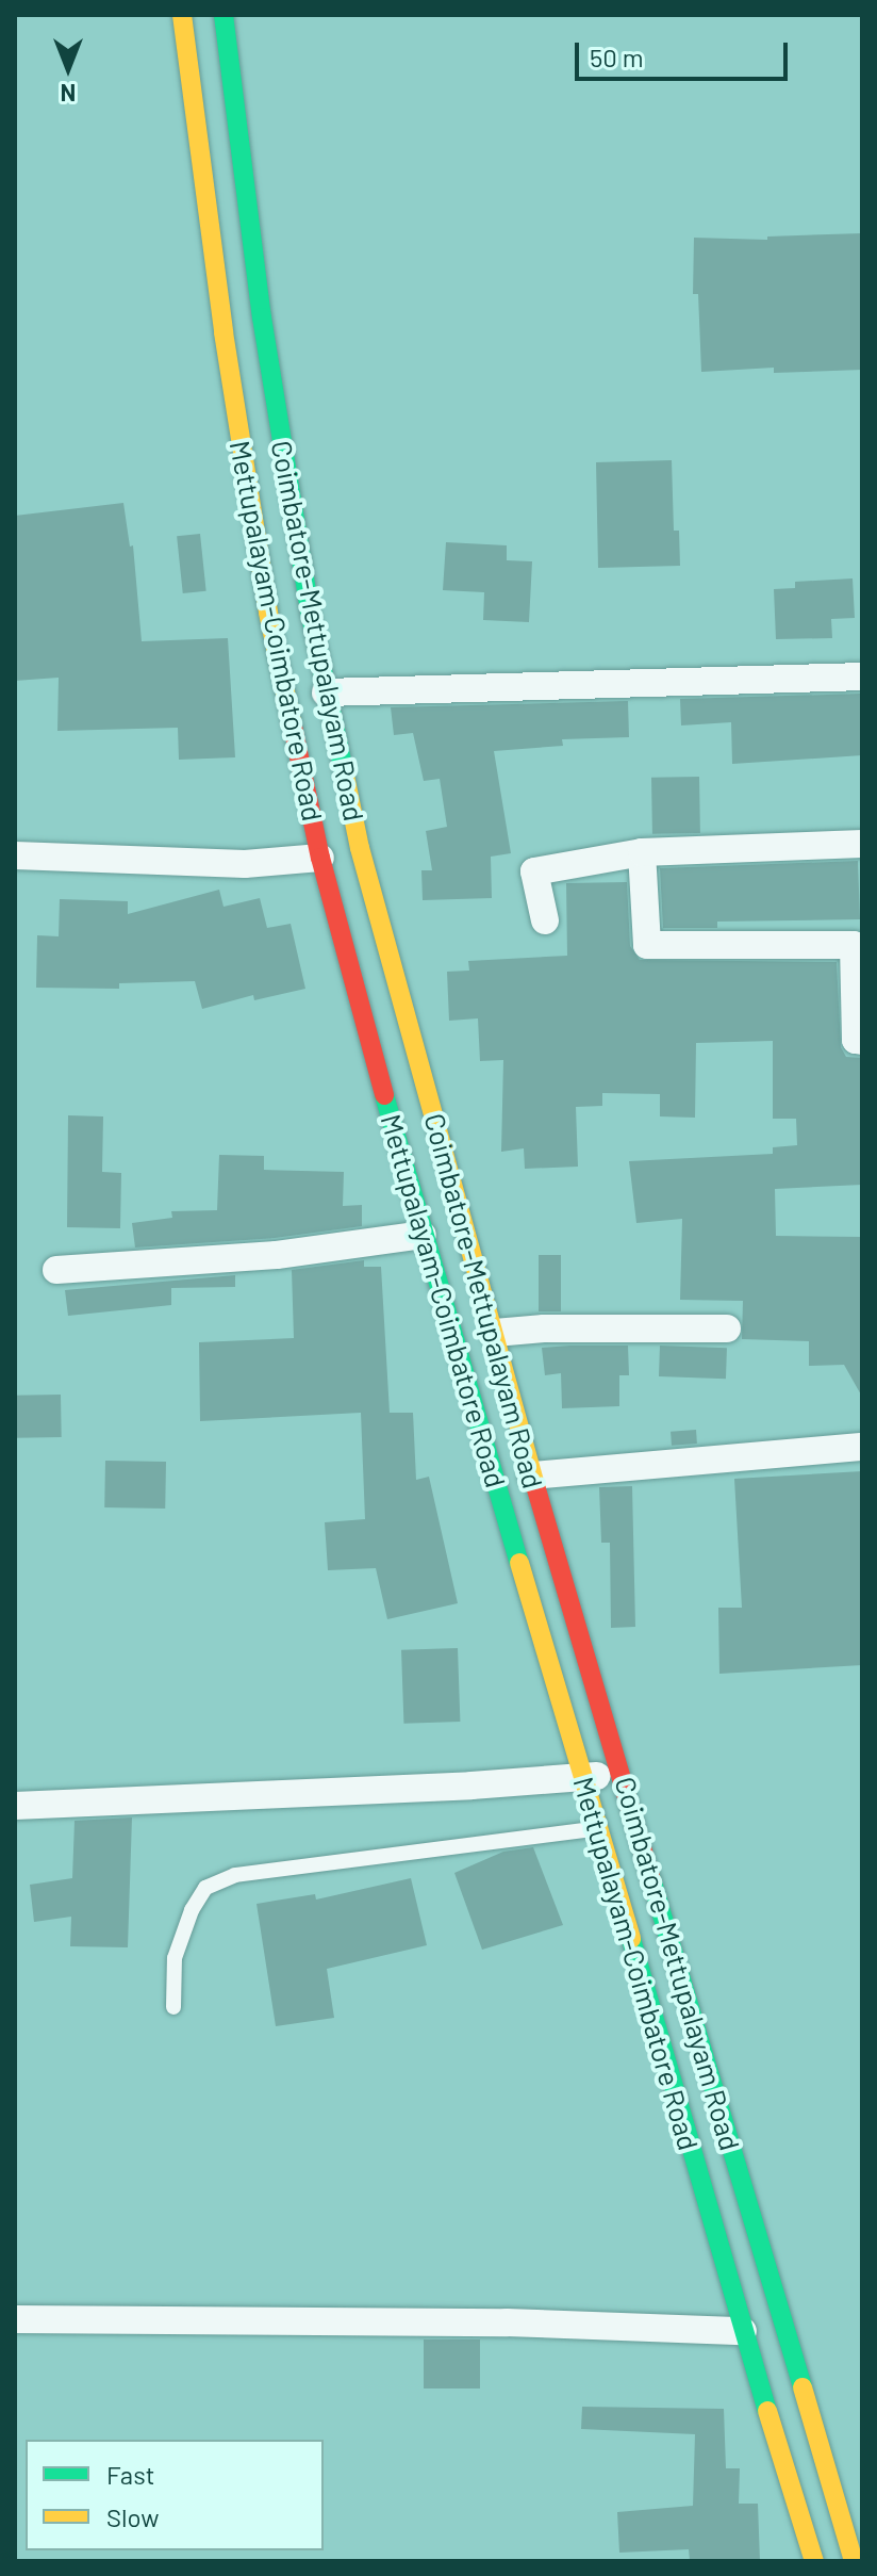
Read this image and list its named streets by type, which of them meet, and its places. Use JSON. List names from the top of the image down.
{
  "streets": {
    "highway": ["Mettupalayam-Coimbatore Road", "Coimbatore-Mettupalayam Road"]
  },
  "legend": ["Fast", "Slow"],
  "scale_bar": "50 m",
  "north": "bottom"
}
